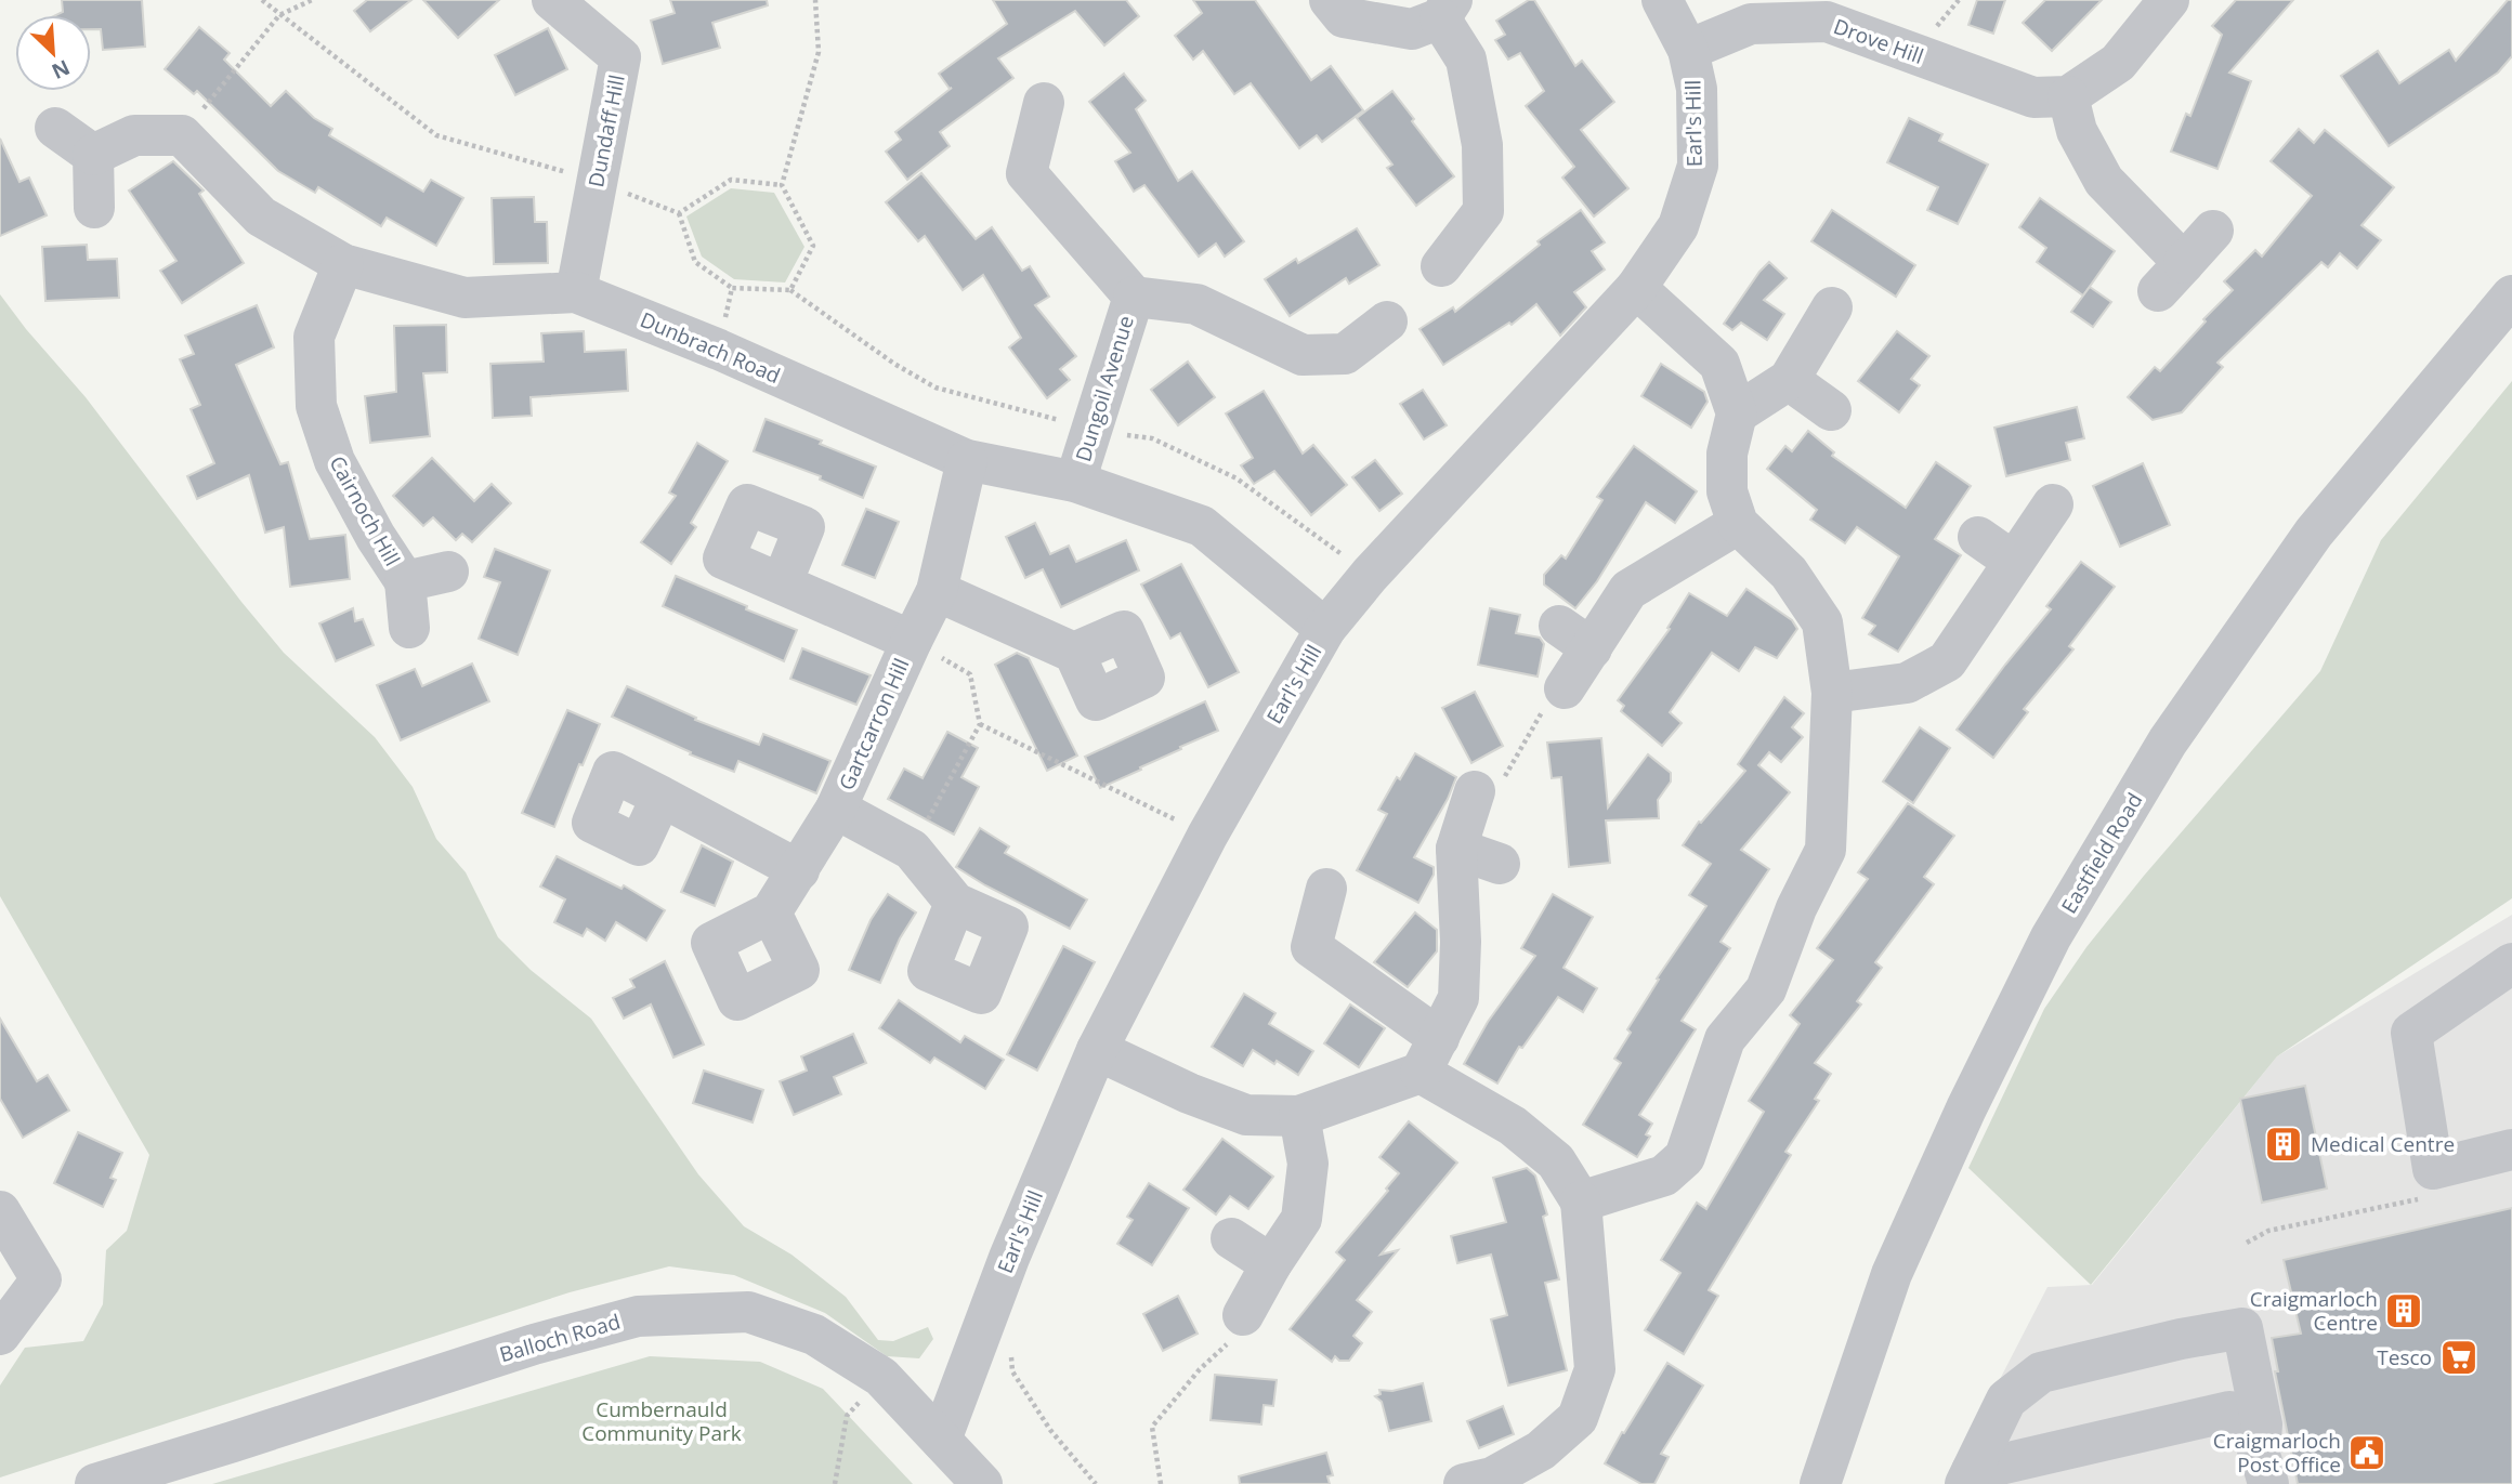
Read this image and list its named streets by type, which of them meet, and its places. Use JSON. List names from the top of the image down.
{
  "streets": {
    "street": [
      "Drove Hill",
      "Earl's Hill",
      "Dundaff Hill",
      "Dunbrach Road",
      "Dungoil Avenue",
      "Cairnoch Hill",
      "Gartcarron Hill",
      "Eastfield Road",
      "Balloch Road"
    ]
  },
  "crossings": [
    ["Drove Hill", "Earl's Hill"],
    ["Earl's Hill", "Dunbrach Road"],
    ["Earl's Hill", "Balloch Road"],
    ["Dundaff Hill", "Dunbrach Road"],
    ["Dunbrach Road", "Dungoil Avenue"],
    ["Dunbrach Road", "Cairnoch Hill"],
    ["Dunbrach Road", "Gartcarron Hill"]
  ],
  "parks": ["Cumbernauld Community Park"],
  "places": {
    "building": ["Medical Centre", "Craigmarloch Centre"],
    "supermarket": ["Tesco"],
    "public building": ["Craigmarloch Post Office"]
  },
  "north": "bottom right"
}
